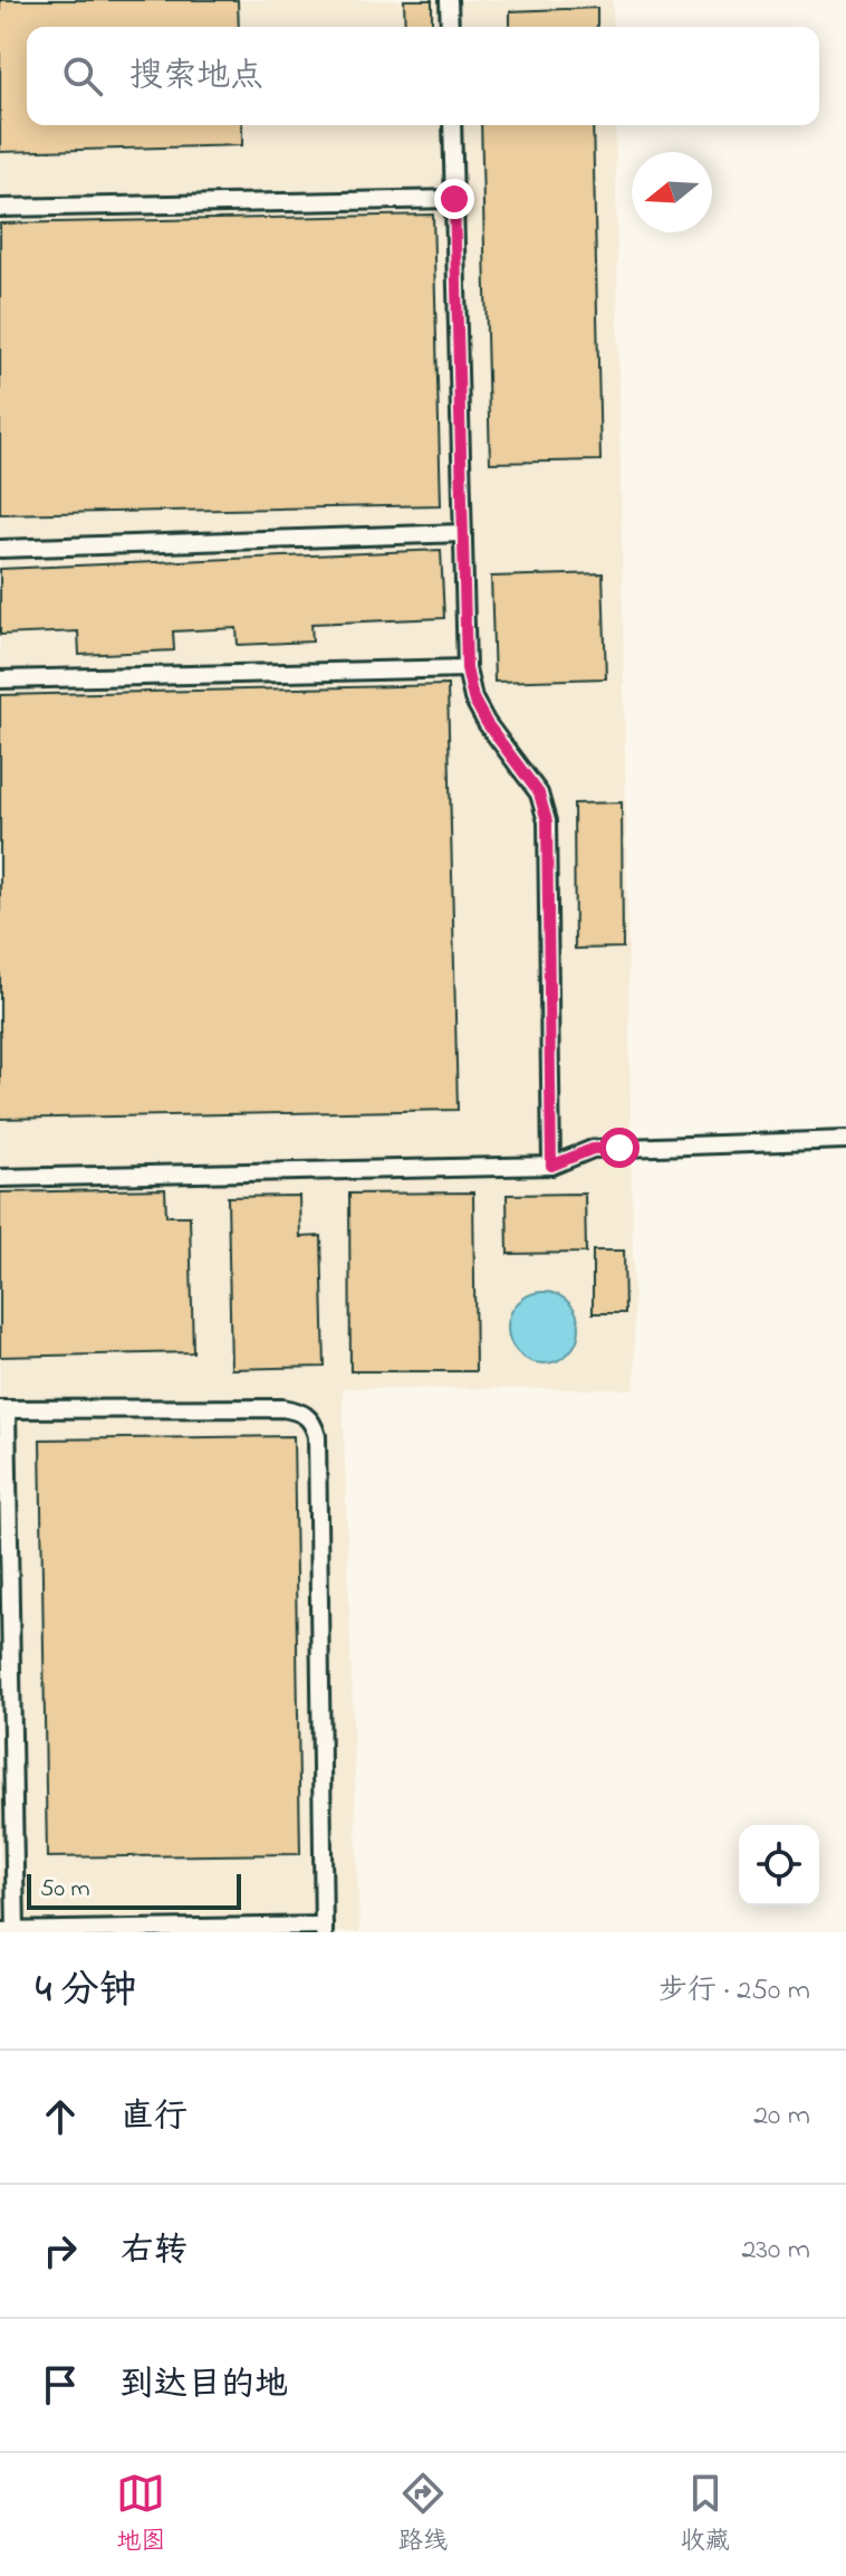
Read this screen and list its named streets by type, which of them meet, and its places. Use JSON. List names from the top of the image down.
{
  "scale_bar": "50 m",
  "north": "left",
  "page": {
    "search": "搜索地点",
    "scale": "50 m",
    "heading": ["4 分钟", "步行 · 250 m"],
    "list": [
      ["直行", "20 m"],
      ["右转", "230 m"],
      "到达目的地"
    ],
    "nav": ["地图", "路线", "收藏"]
  }
}
